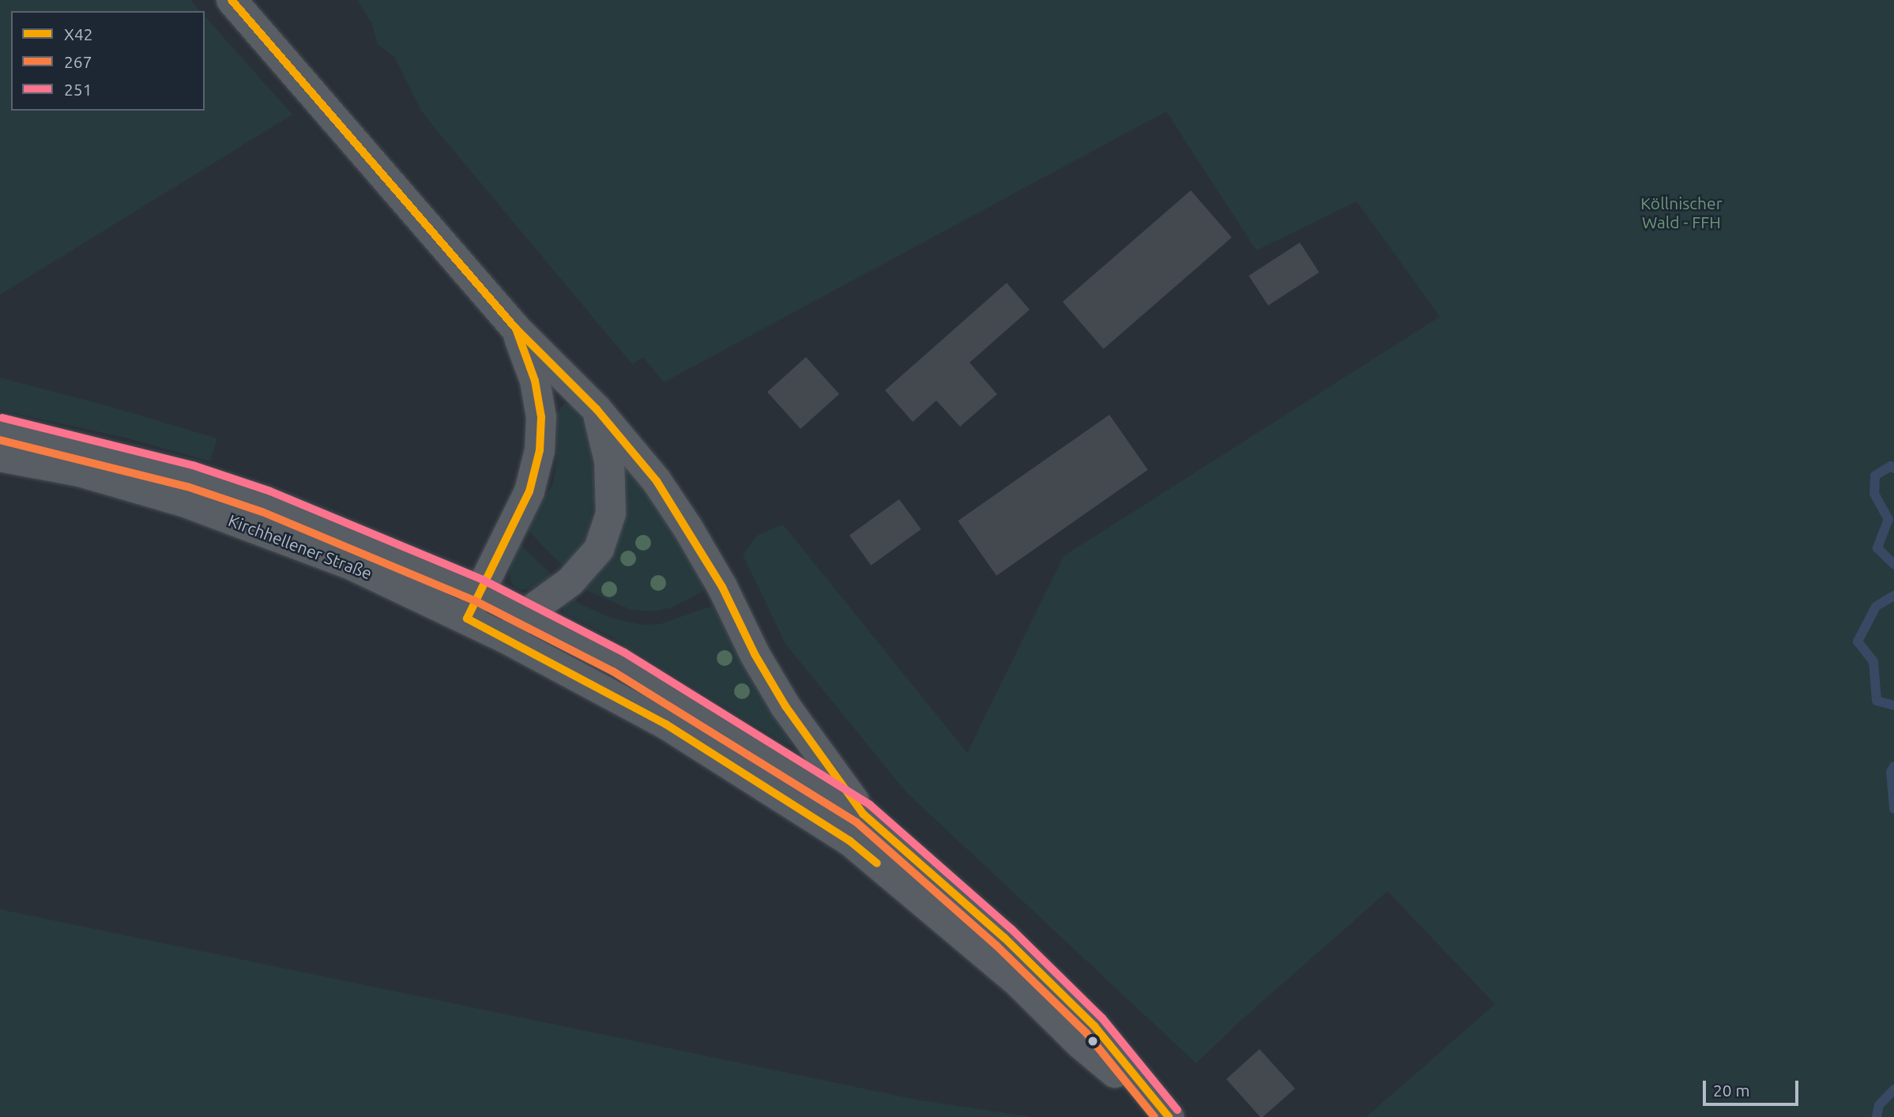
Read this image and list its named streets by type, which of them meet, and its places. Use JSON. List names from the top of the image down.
{
  "streets": {
    "main road": ["Kirchhellener Straße"]
  },
  "parks": ["Köllnischer Wald - FFH"],
  "lines": ["transit line X42", "transit line 251", "transit line 267"],
  "legend": ["X42", "267", "251"],
  "scale_bar": "20 m"
}
